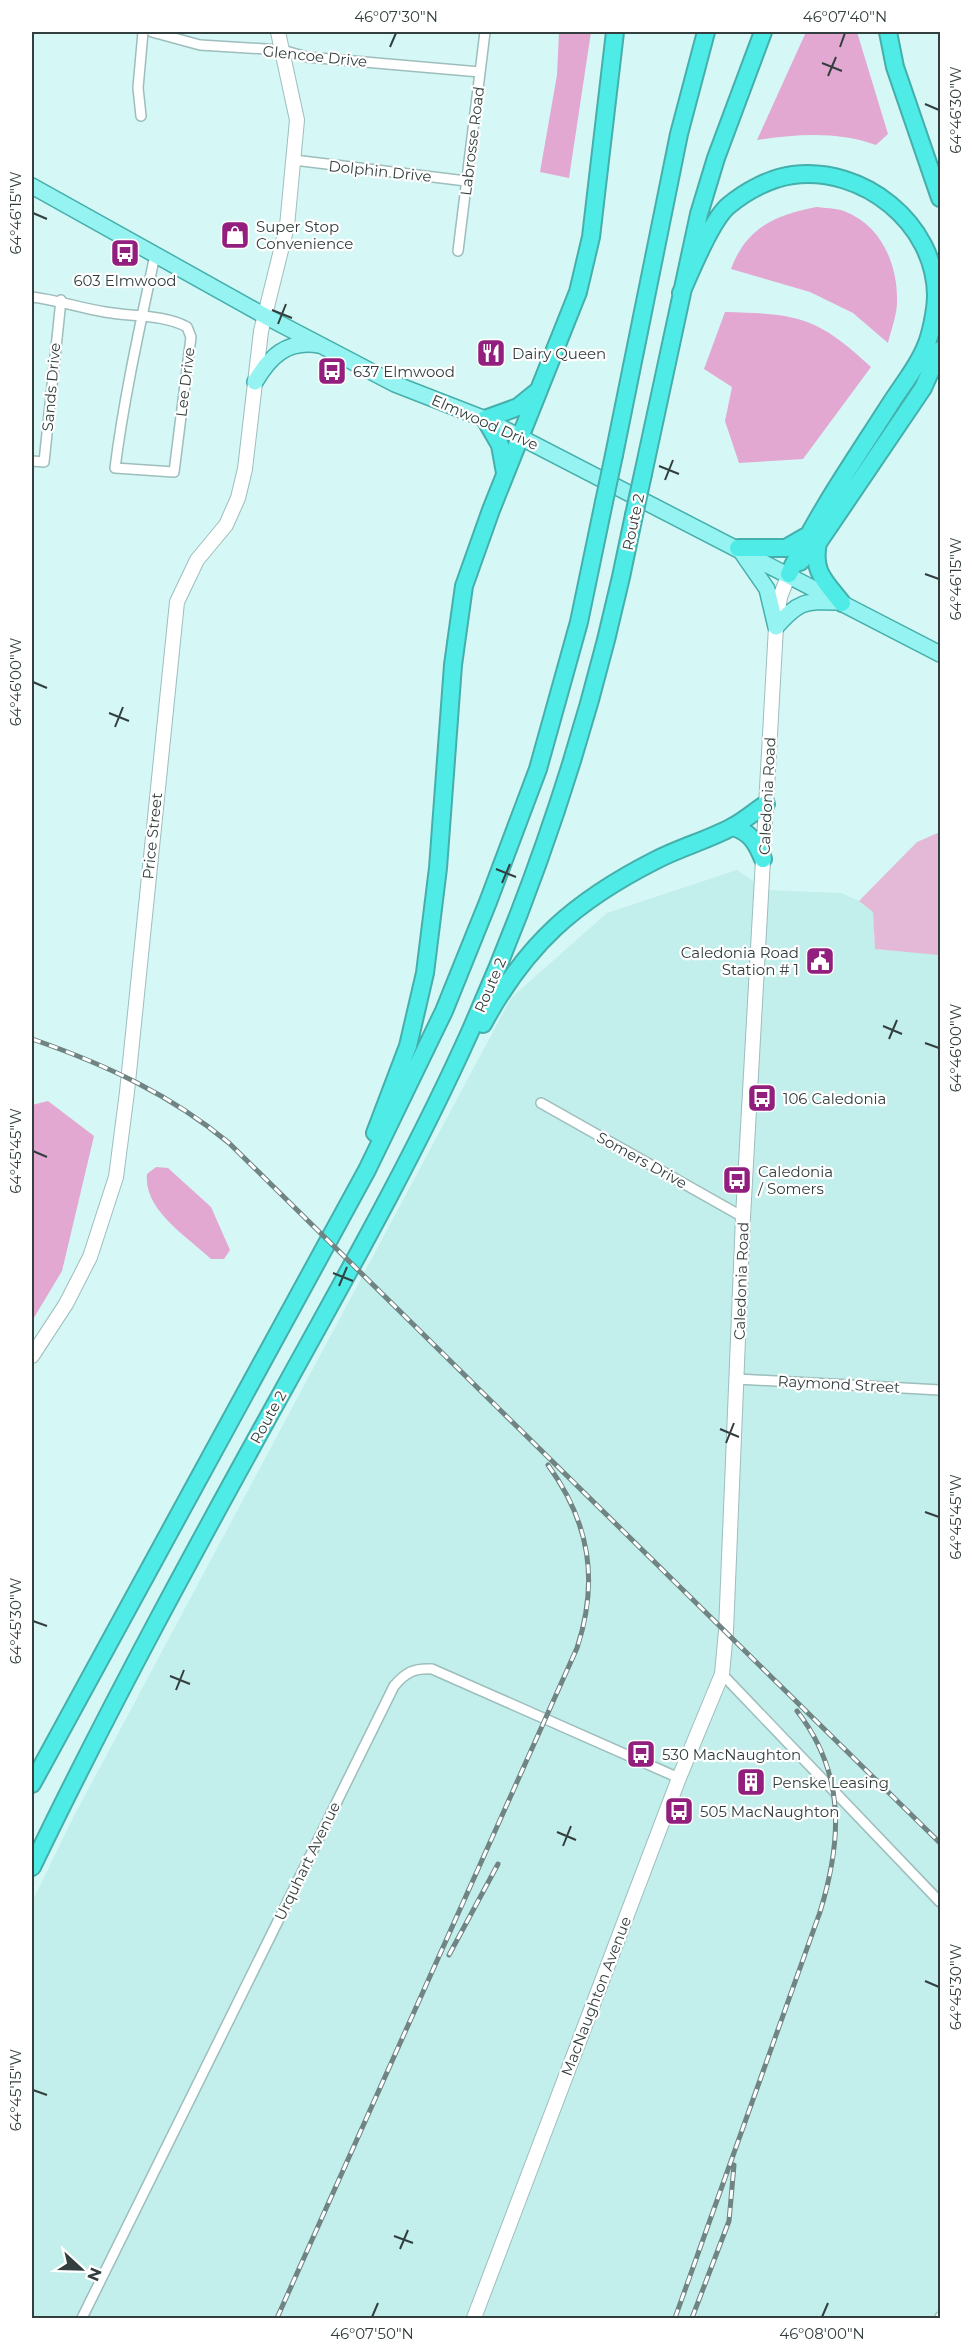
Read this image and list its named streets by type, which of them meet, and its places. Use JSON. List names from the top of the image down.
{
  "streets": {
    "highway": ["Route 2"],
    "main road": ["Elmwood Drive"],
    "street": [
      "Glencoe Drive",
      "Labrosse Road",
      "Dolphin Drive",
      "Lee Drive",
      "Sands Drive",
      "Caledonia Road",
      "Price Street",
      "Somers Drive",
      "Raymond Street",
      "Urquhart Avenue",
      "MacNaughton Avenue"
    ]
  },
  "crossings": [
    ["Glencoe Drive", "Labrosse Road"],
    ["Glencoe Drive", "Price Street"],
    ["Labrosse Road", "Dolphin Drive"],
    ["Dolphin Drive", "Price Street"],
    ["Elmwood Drive", "Caledonia Road"],
    ["Elmwood Drive", "Price Street"],
    ["Caledonia Road", "Somers Drive"],
    ["Caledonia Road", "Raymond Street"],
    ["Caledonia Road", "MacNaughton Avenue"],
    ["Urquhart Avenue", "MacNaughton Avenue"]
  ],
  "places": {
    "shop": ["Super Stop Convenience"],
    "bus stop": [
      "603 Elmwood",
      "637 Elmwood",
      "106 Caledonia",
      "Caledonia / Somers",
      "530 MacNaughton",
      "505 MacNaughton"
    ],
    "restaurant": ["Dairy Queen"],
    "public building": ["Caledonia Road Station # 1"],
    "building": ["Penske Leasing"]
  },
  "north": "right",
  "coordinates": [
    "46°07'30\"N",
    "46°07'40\"N",
    "64°46'30\"W",
    "64°46'15\"W",
    "64°46'00\"W",
    "64°45'45\"W",
    "64°45'30\"W",
    "64°45'15\"W",
    "46°07'50\"N",
    "46°08'00\"N"
  ]
}
